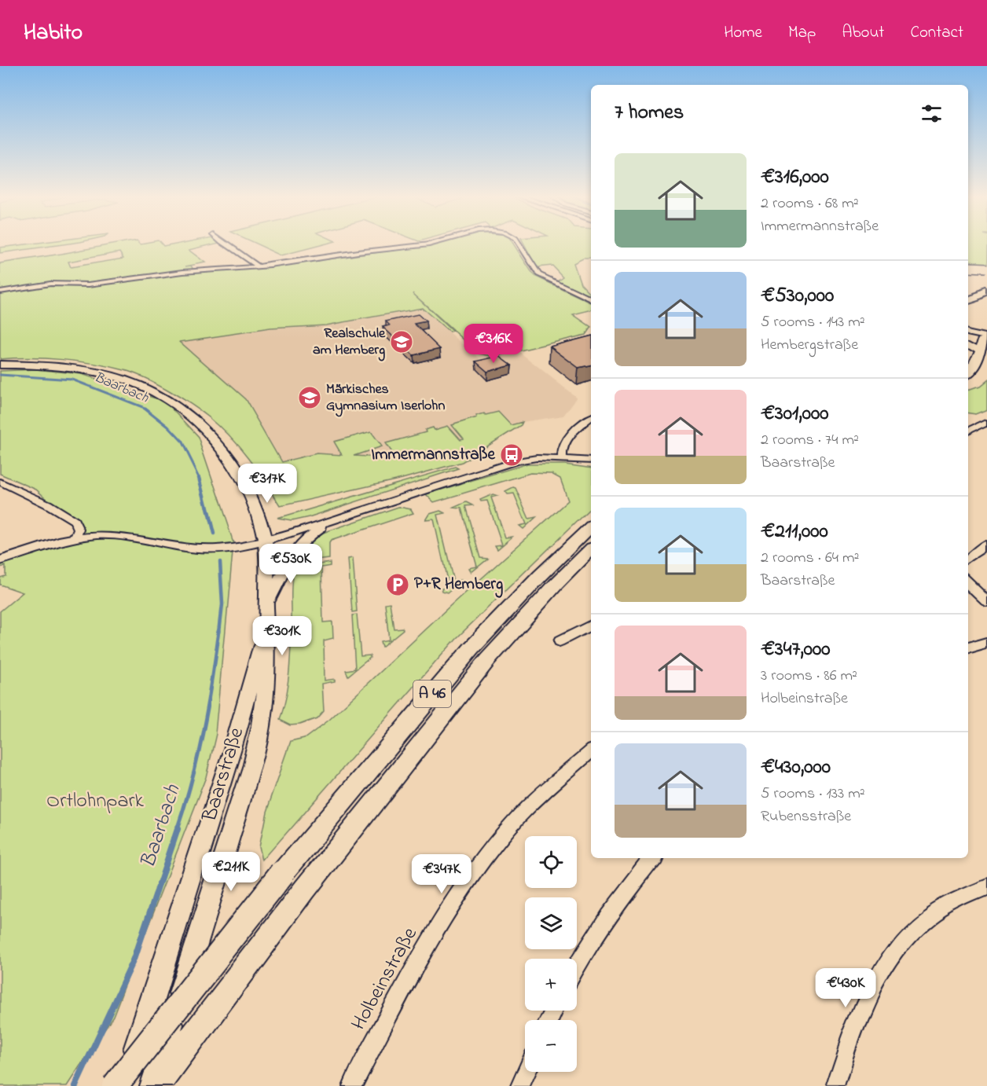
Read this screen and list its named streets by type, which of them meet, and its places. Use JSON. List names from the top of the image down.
{
  "streets": {
    "highway": ["A 46"],
    "main road": ["Baarstraße"],
    "street": ["Holbeinstraße"]
  },
  "water": ["Baarbach"],
  "parks": ["Ortlohnpark"],
  "places": {
    "school or university": ["Realschule am Hemberg", "Märkisches Gymnasium Iserlohn"],
    "bus stop": ["Immermannstraße"],
    "parking": ["P+R Hemberg"]
  },
  "page": {
    "header": "Habito",
    "nav": [
      "Home",
      "Map",
      "About",
      "Contact"
    ],
    "heading": "7 homes",
    "list": [
      {
        "name": "€316,000",
        "note": "2 rooms · 68 m² · Immermannstraße"
      },
      {
        "name": "€530,000",
        "note": "5 rooms · 143 m² · Hembergstraße"
      },
      {
        "name": "€301,000",
        "note": "2 rooms · 74 m² · Baarstraße"
      },
      {
        "name": "€211,000",
        "note": "2 rooms · 64 m² · Baarstraße"
      },
      {
        "name": "€347,000",
        "note": "3 rooms · 86 m² · Holbeinstraße"
      },
      {
        "name": "€430,000",
        "note": "5 rooms · 133 m² · Rubensstraße"
      }
    ],
    "price": [
      "€316K",
      "€317K",
      "€530K",
      "€301K",
      "€211K",
      "€347K",
      "€430K"
    ],
    "map_buttons": ["+", "−"]
  }
}
